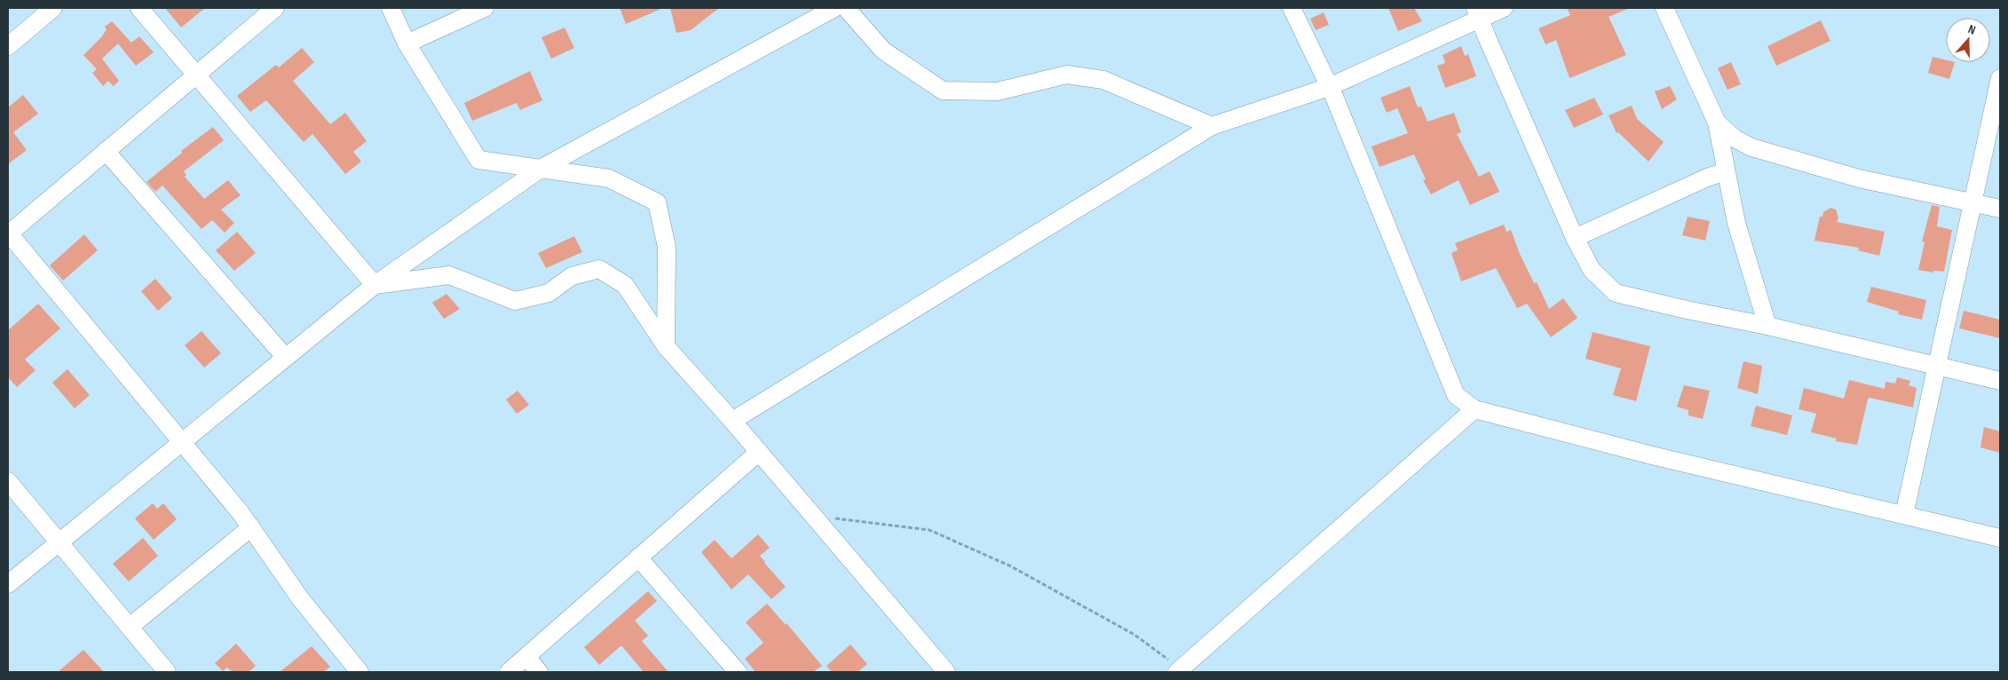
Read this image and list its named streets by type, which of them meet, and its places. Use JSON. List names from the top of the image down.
{
  "north": "top"
}
